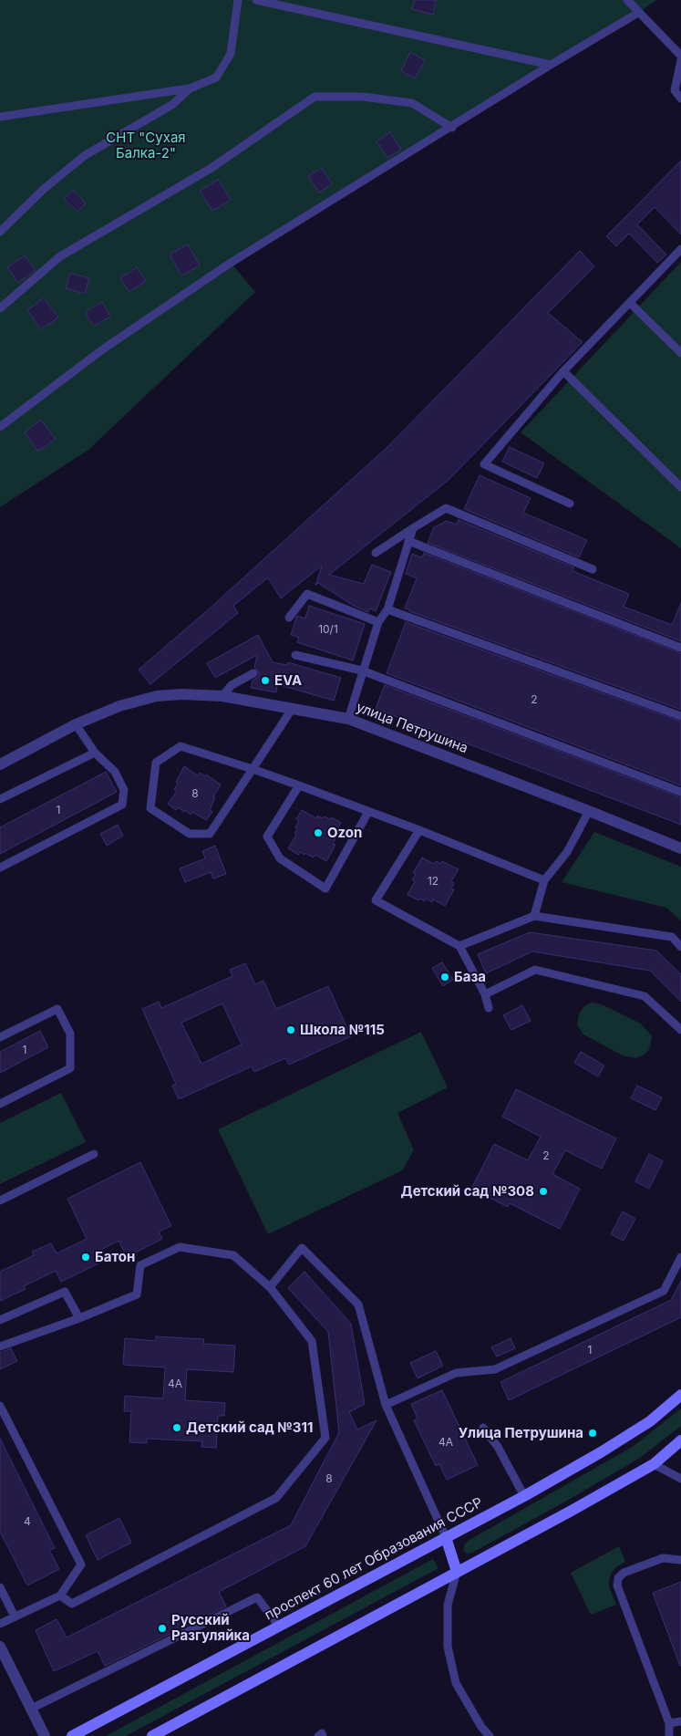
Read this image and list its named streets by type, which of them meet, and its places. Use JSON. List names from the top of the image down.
{
  "streets": {
    "main road": ["проспект 60 лет Образования СССР"],
    "street": ["улица Петрушина"]
  },
  "parks": ["СНТ \"Сухая Балка-2\""],
  "places": [
    "EVA",
    "Ozon",
    "База",
    "Школа №115",
    "Детский сад №308",
    "Батон",
    "Детский сад №311",
    "Улица Петрушина",
    "Русский Разгуляйка"
  ],
  "house_numbers": [
    "10/1",
    "2",
    "8",
    "1",
    "12",
    "1",
    "2",
    "1",
    "4А",
    "4А",
    "8",
    "4"
  ]
}
